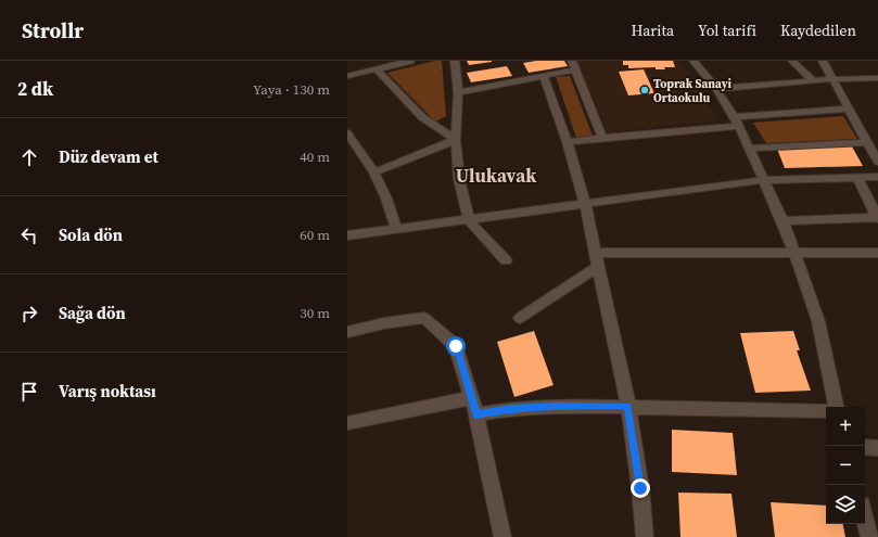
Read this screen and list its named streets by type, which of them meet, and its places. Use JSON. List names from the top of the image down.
{
  "districts": ["Ulukavak"],
  "places": ["Toprak Sanayi Ortaokulu"],
  "page": {
    "header": "Strollr",
    "nav": ["Harita", "Yol tarifi", "Kaydedilen"],
    "heading": ["2 dk", "Yaya · 130 m"],
    "list": [
      ["Düz devam et", "40 m"],
      ["Sola dön", "60 m"],
      ["Sağa dön", "30 m"],
      "Varış noktası"
    ],
    "map_buttons": ["+", "−"]
  }
}
